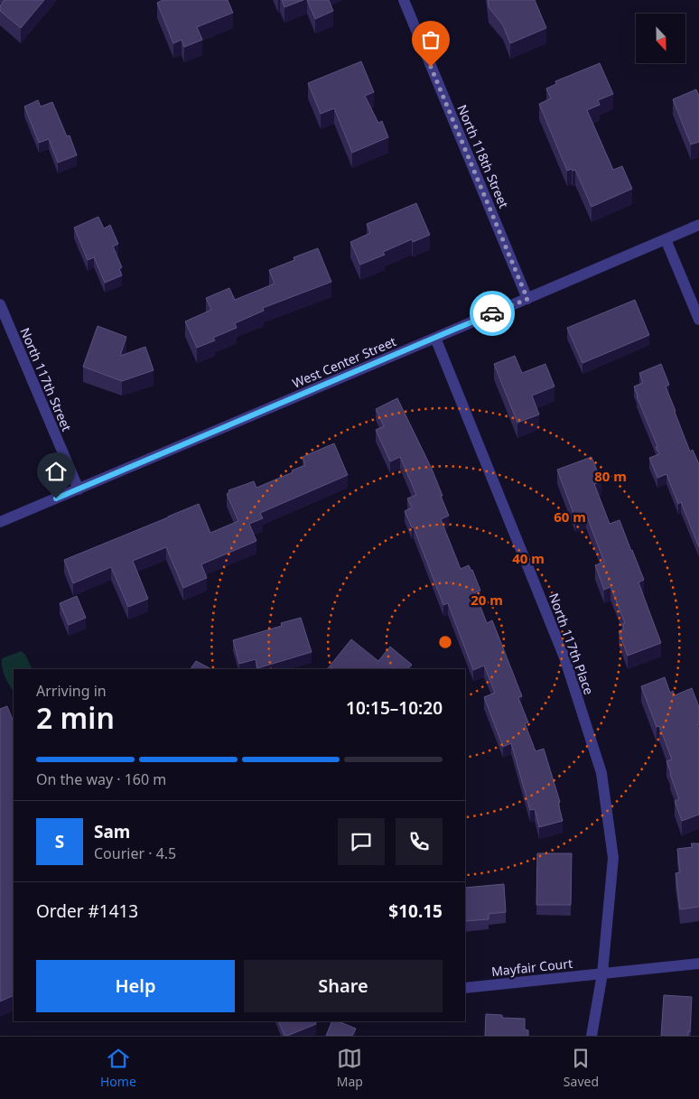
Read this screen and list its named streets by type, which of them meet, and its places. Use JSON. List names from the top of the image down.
{
  "streets": {
    "street": [
      "North 118th Street",
      "West Center Street",
      "North 117th Street",
      "North 117th Place",
      "Mayfair Court"
    ]
  },
  "crossings": [
    ["North 118th Street", "West Center Street"],
    ["West Center Street", "North 117th Street"],
    ["West Center Street", "North 117th Place"],
    ["North 117th Place", "Mayfair Court"]
  ],
  "north": "bottom",
  "page": {
    "heading": ["2 min", "Arriving in", "10:15–10:20"],
    "panel": [
      "Sam",
      "Courier · 4.5",
      "Order #1413",
      "$10.15"
    ],
    "bar": "On the way · 160 m",
    "round": "S",
    "buttons": ["Help", "Share"],
    "tabs": ["Home", "Map", "Saved"]
  },
  "rings": [
    "80 m",
    "60 m",
    "40 m",
    "20 m"
  ]
}
